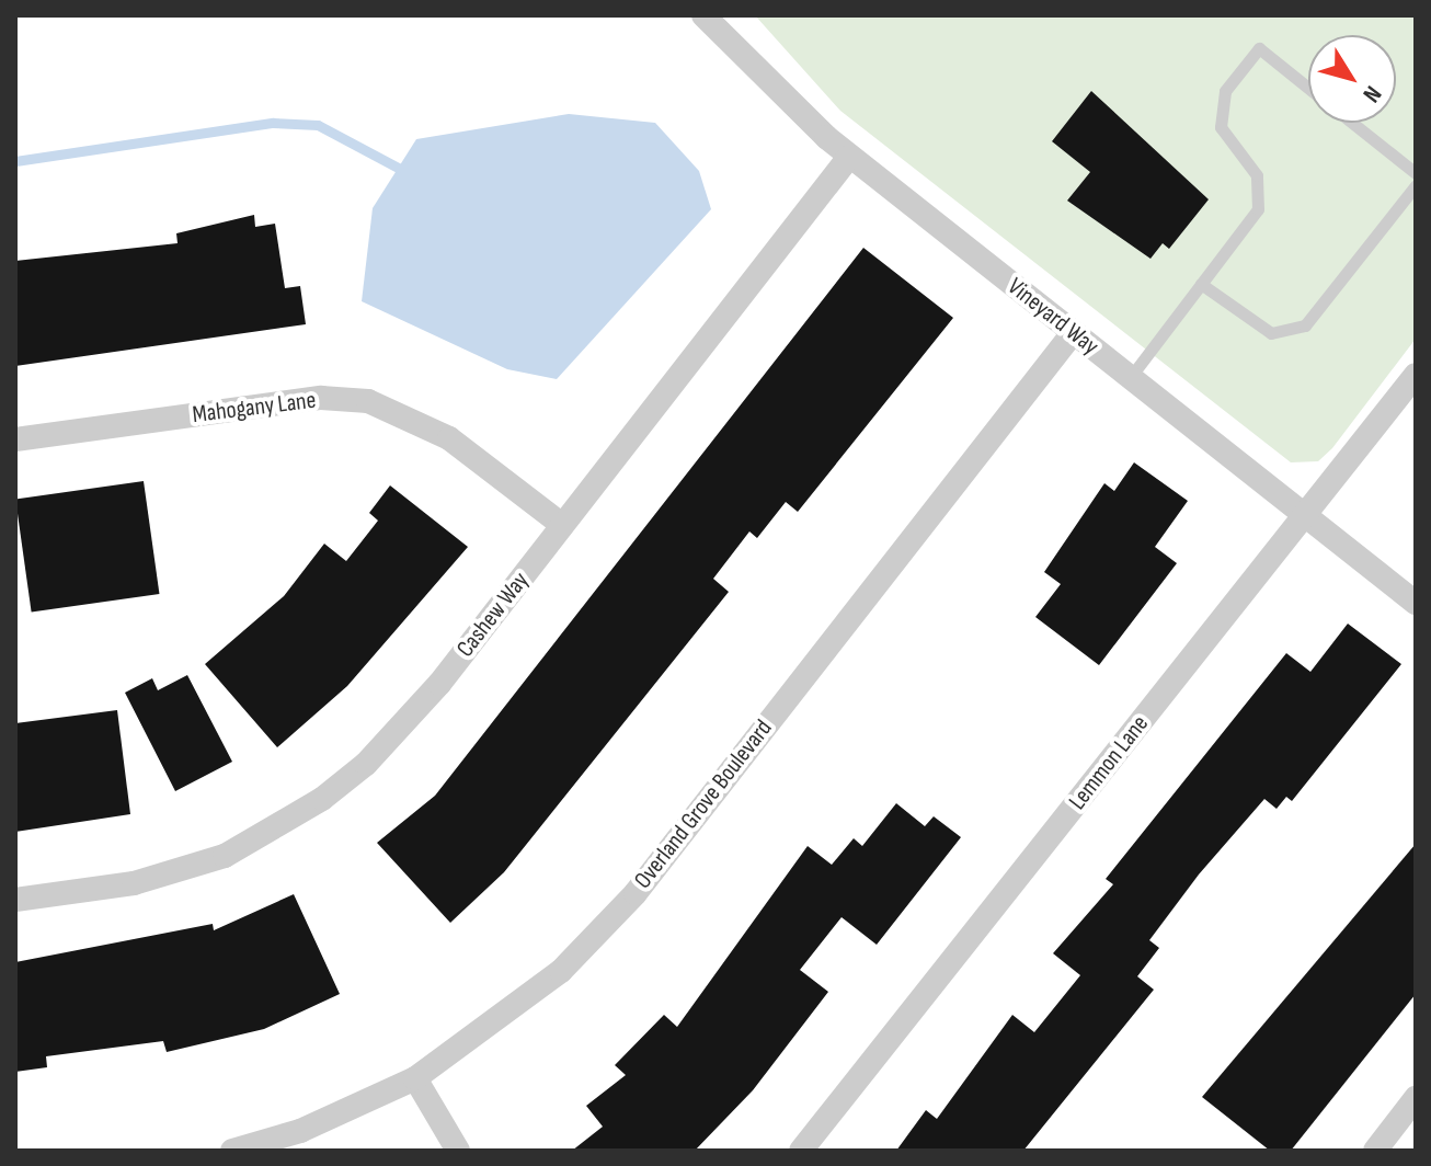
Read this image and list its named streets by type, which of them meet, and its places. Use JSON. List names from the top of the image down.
{
  "streets": {
    "street": [
      "Vineyard Way",
      "Mahogany Lane",
      "Cashew Way",
      "Lemmon Lane",
      "Overland Grove Boulevard"
    ]
  },
  "crossings": [
    ["Vineyard Way", "Cashew Way"],
    ["Vineyard Way", "Lemmon Lane"],
    ["Vineyard Way", "Overland Grove Boulevard"],
    ["Mahogany Lane", "Cashew Way"]
  ],
  "north": "bottom right"
}
